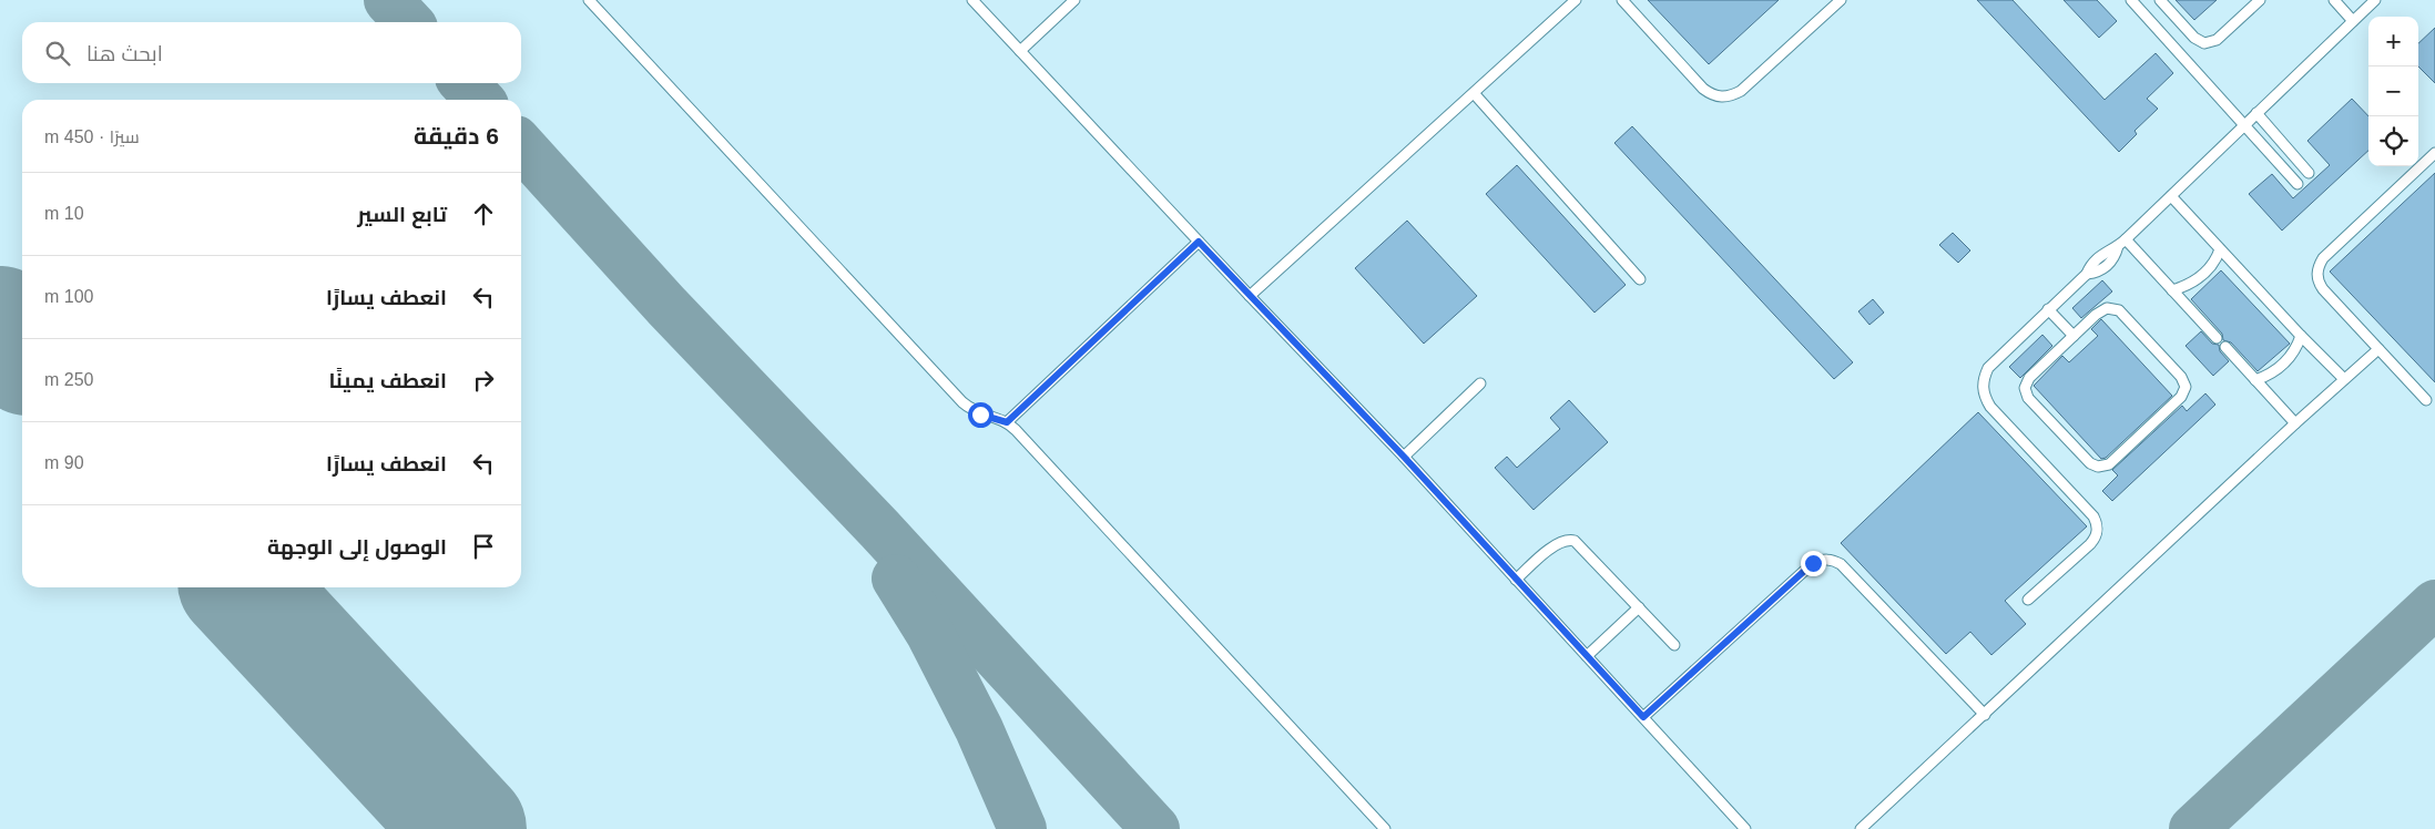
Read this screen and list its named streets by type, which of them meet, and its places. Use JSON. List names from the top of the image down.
{
  "page": {
    "map_buttons": ["+", "−"],
    "search": "ابحث هنا",
    "heading": ["6 دقيقة", "سيرًا · 450 m"],
    "list": [
      ["تابع السير", "10 m"],
      ["انعطف يسارًا", "100 m"],
      ["انعطف يمينًا", "250 m"],
      ["انعطف يسارًا", "90 m"],
      "الوصول إلى الوجهة"
    ]
  }
}
